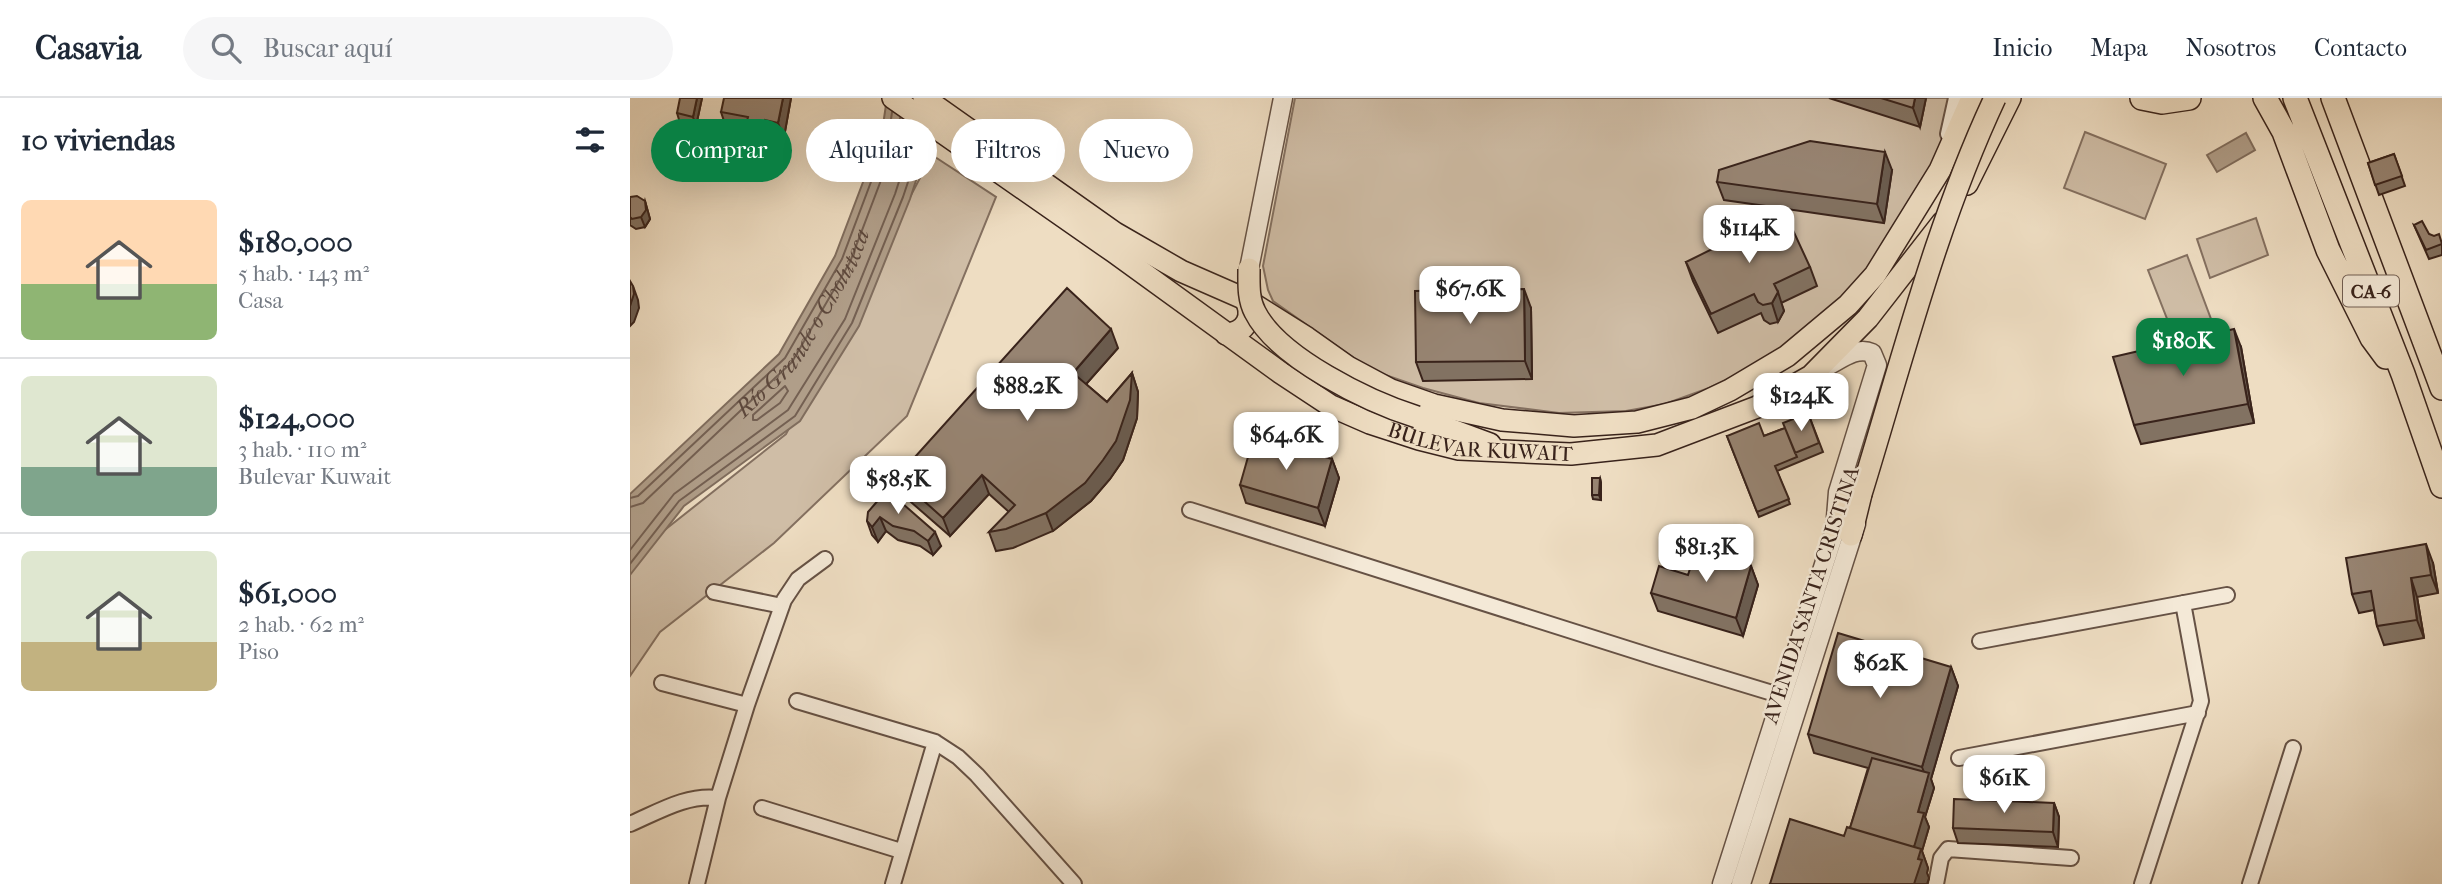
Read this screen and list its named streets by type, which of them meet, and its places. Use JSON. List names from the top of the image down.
{
  "streets": {
    "highway": ["CA-6"],
    "main road": ["BULEVAR KUWAIT"],
    "street": ["AVENIDA SANTA CRISTINA"]
  },
  "crossings": [
    ["BULEVAR KUWAIT", "AVENIDA SANTA CRISTINA"]
  ],
  "water": ["Río Grande o Choluteca"],
  "page": {
    "header": "Casavia",
    "search": "Buscar aquí",
    "nav": [
      "Inicio",
      "Mapa",
      "Nosotros",
      "Contacto"
    ],
    "heading": "10 viviendas",
    "chip": [
      "Comprar",
      "Alquilar",
      "Filtros",
      "Nuevo"
    ],
    "list": [
      {
        "name": "$180,000",
        "note": "5 hab. · 143 m² · Casa"
      },
      {
        "name": "$124,000",
        "note": "3 hab. · 110 m² · Bulevar Kuwait"
      },
      {
        "name": "$61,000",
        "note": "2 hab. · 62 m² · Piso"
      }
    ],
    "price": [
      "$114K",
      "$67.6K",
      "$180K",
      "$88.2K",
      "$124K",
      "$64.6K",
      "$58.5K",
      "$81.3K",
      "$62K",
      "$61K"
    ]
  }
}
